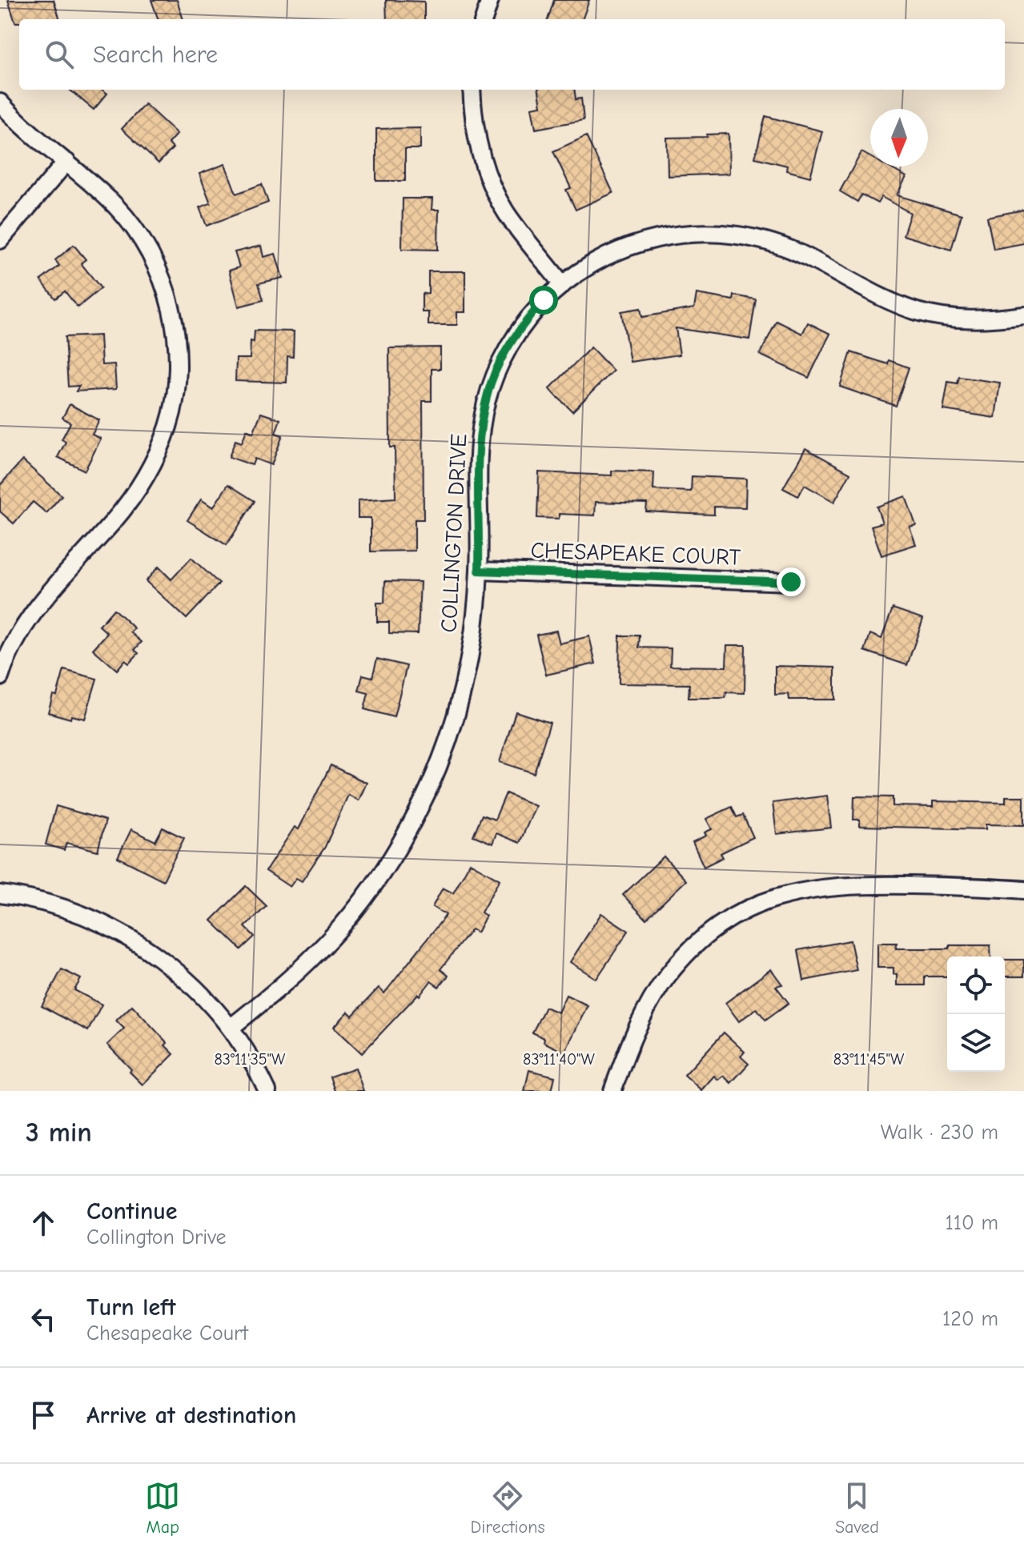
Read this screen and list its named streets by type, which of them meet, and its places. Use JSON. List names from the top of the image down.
{
  "streets": {
    "street": ["COLLINGTON DRIVE", "CHESAPEAKE COURT"]
  },
  "crossings": [
    ["COLLINGTON DRIVE", "CHESAPEAKE COURT"]
  ],
  "north": "bottom",
  "page": {
    "search": "Search here",
    "heading": ["3 min", "Walk · 230 m"],
    "list": [
      ["Continue", "Collington Drive", "110 m"],
      ["Turn left", "Chesapeake Court", "120 m"],
      "Arrive at destination"
    ],
    "nav": ["Map", "Directions", "Saved"]
  },
  "coordinates": ["83°11'35\"W", "83°11'40\"W", "83°11'45\"W"]
}
